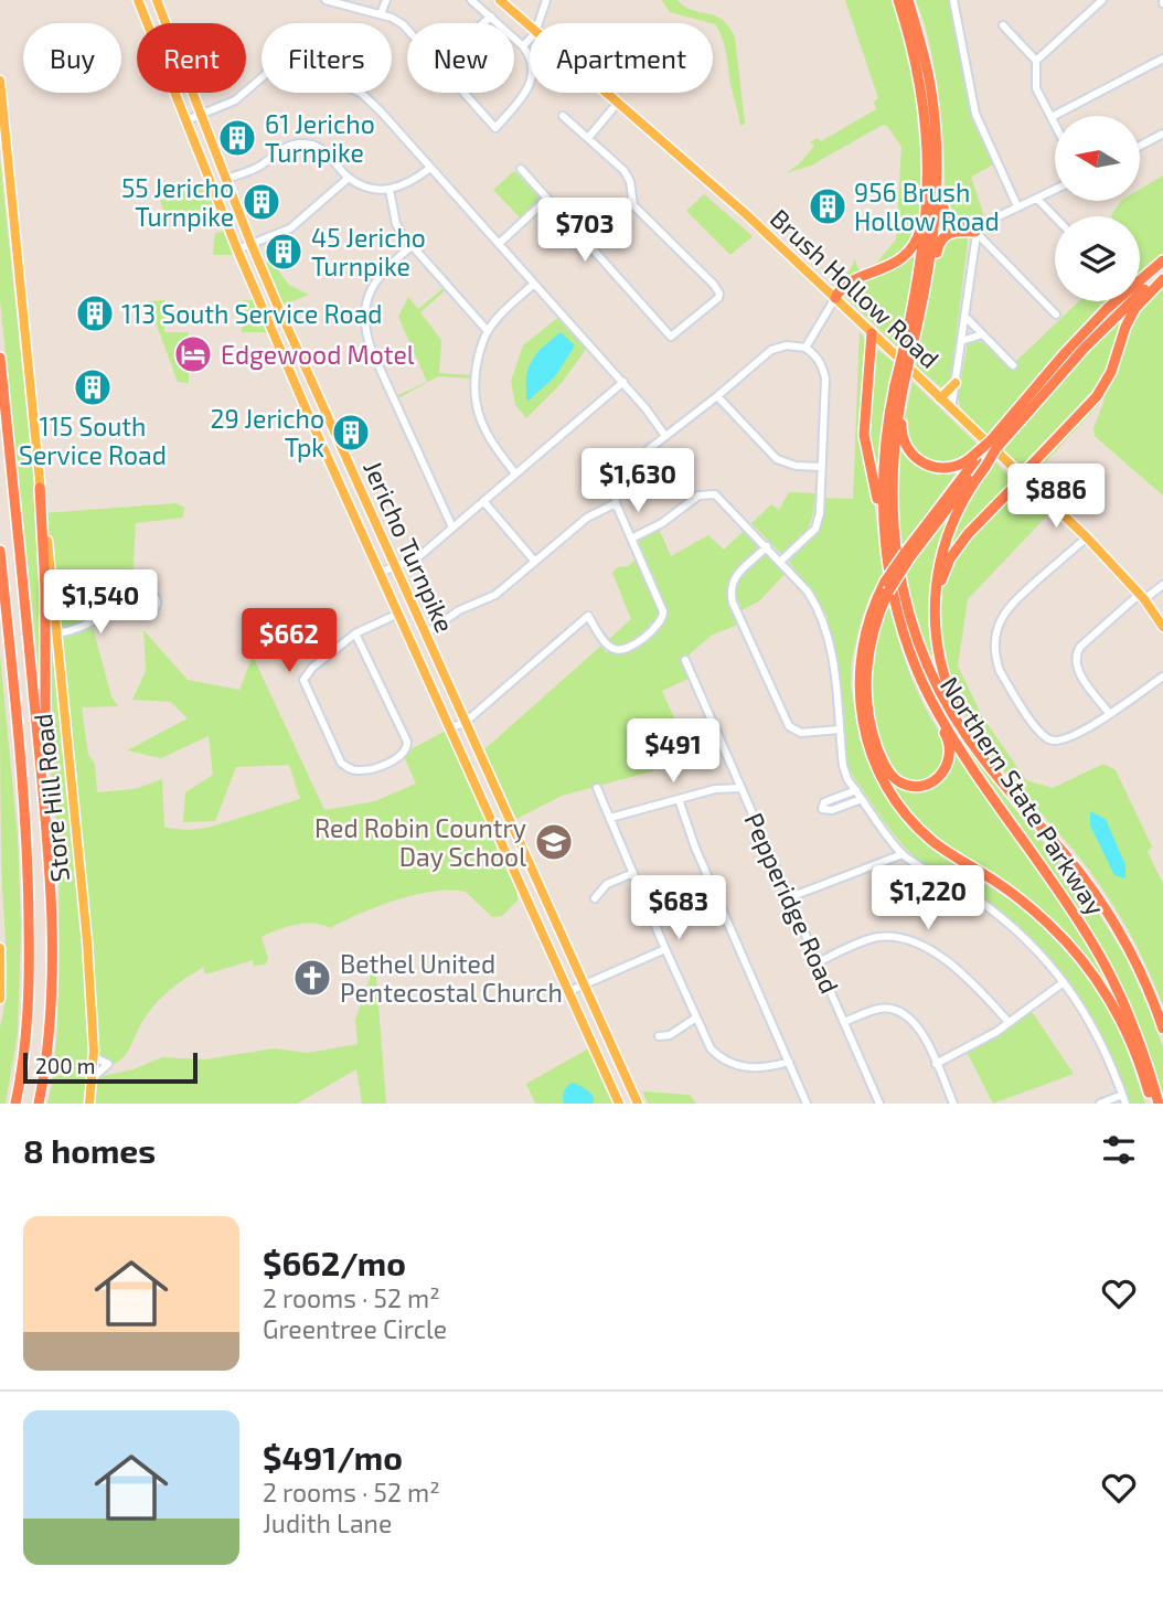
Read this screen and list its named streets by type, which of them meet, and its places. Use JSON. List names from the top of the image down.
{
  "streets": {
    "highway": ["Northern State Parkway"],
    "main road": ["Brush Hollow Road", "Jericho Turnpike", "Store Hill Road"],
    "street": ["Pepperidge Road"]
  },
  "places": {
    "building": [
      "61 Jericho Turnpike",
      "55 Jericho Turnpike",
      "956 Brush Hollow Road",
      "45 Jericho Turnpike",
      "113 South Service Road",
      "115 South Service Road",
      "29 Jericho Tpk"
    ],
    "hotel": ["Edgewood Motel"],
    "school or university": ["Red Robin Country Day School"],
    "church": ["Bethel United Pentecostal Church"]
  },
  "scale_bar": "200 m",
  "north": "left",
  "page": {
    "chip": [
      "Buy",
      "Rent",
      "Filters",
      "New",
      "Apartment"
    ],
    "price": [
      "$703",
      "$1,630",
      "$886",
      "$1,540",
      "$662",
      "$491",
      "$1,220",
      "$683"
    ],
    "scale": "200 m",
    "heading": "8 homes",
    "list": [
      {
        "name": "$662/mo",
        "note": "2 rooms · 52 m² · Greentree Circle"
      },
      {
        "name": "$491/mo",
        "note": "2 rooms · 52 m² · Judith Lane"
      }
    ]
  }
}
